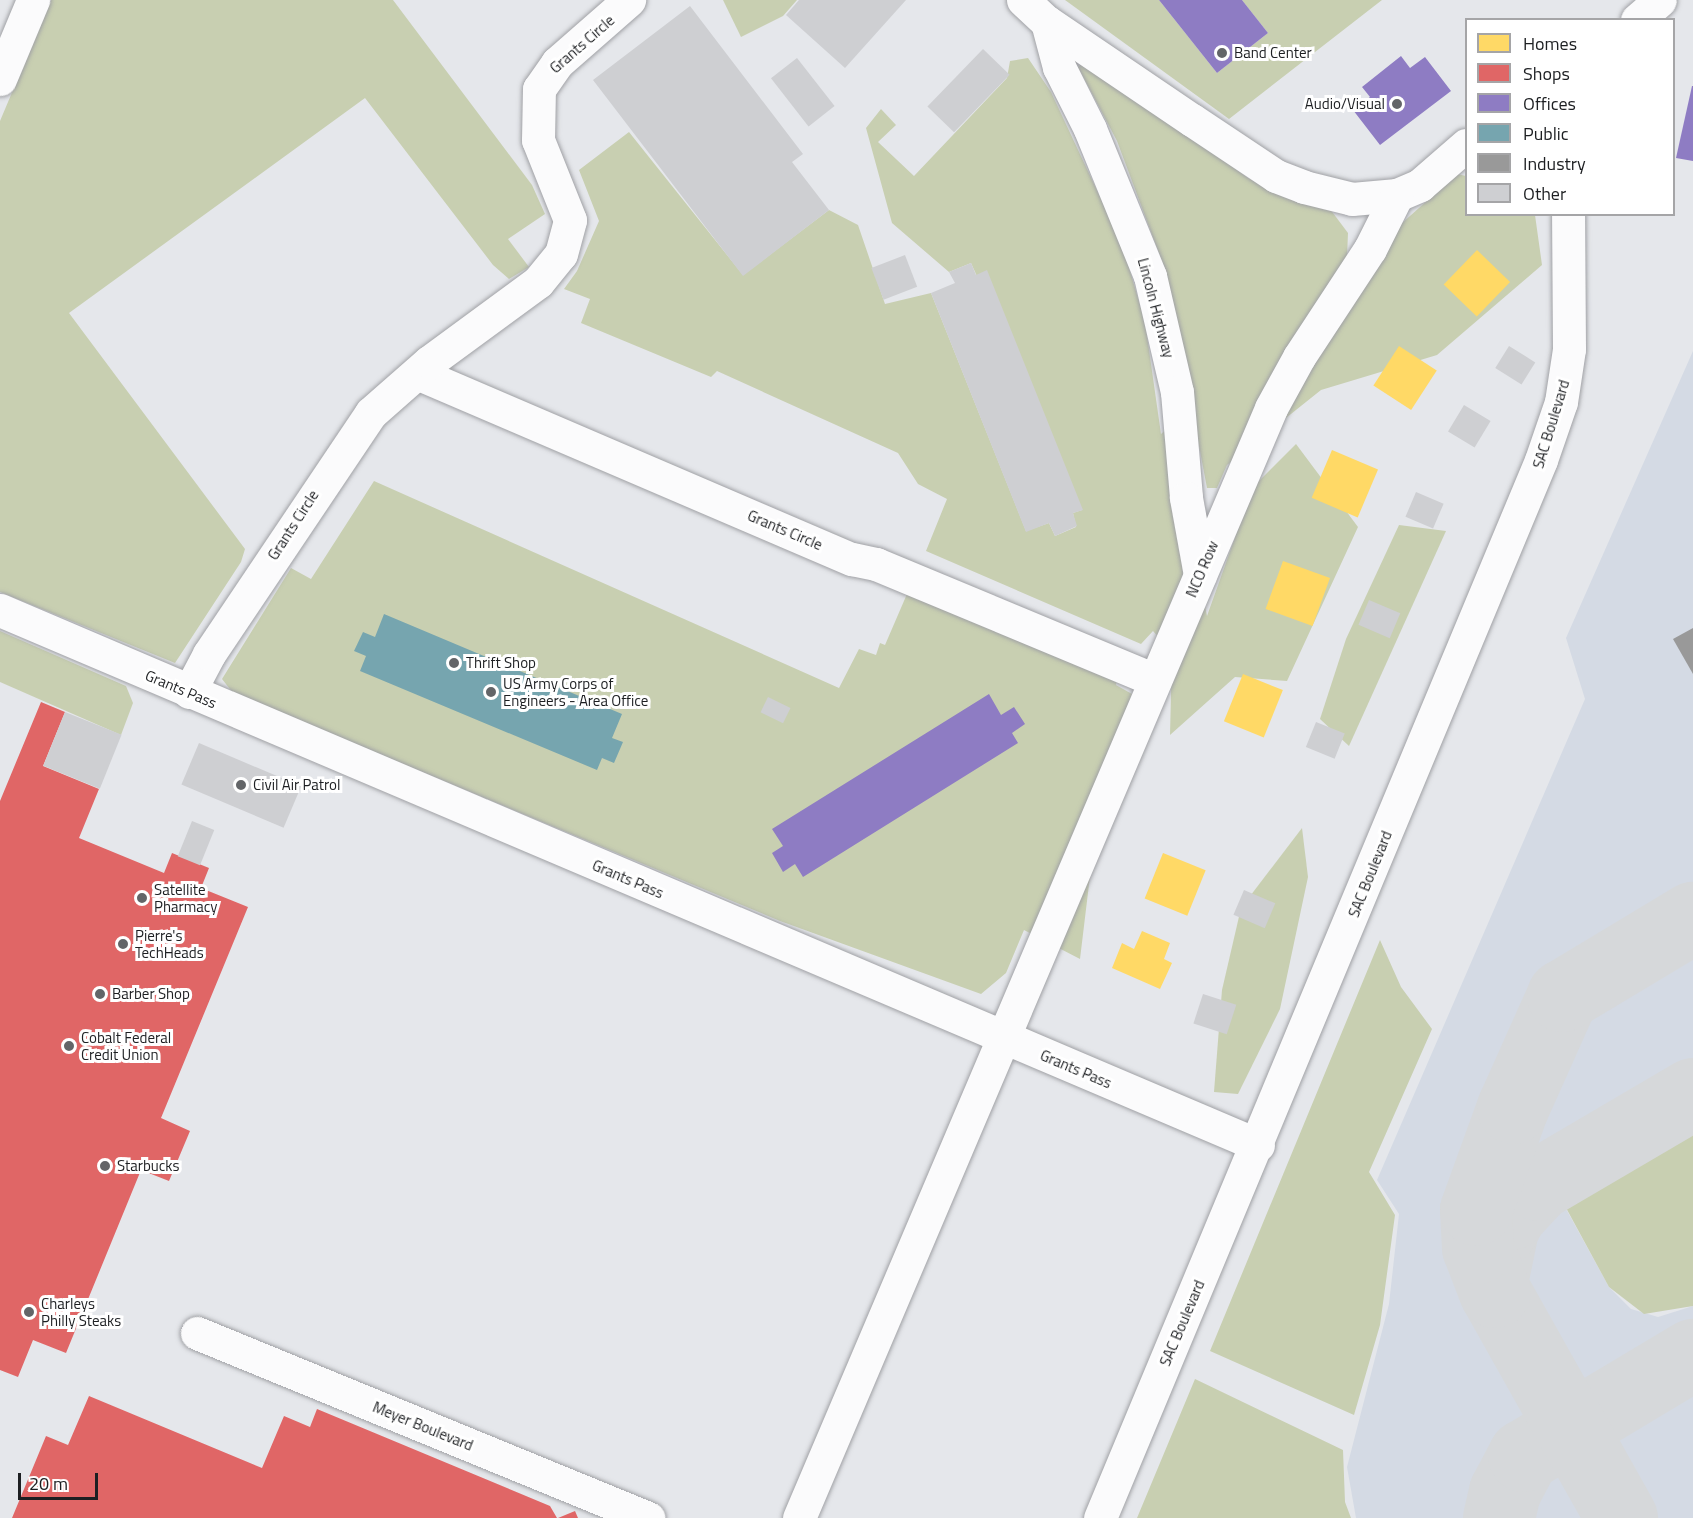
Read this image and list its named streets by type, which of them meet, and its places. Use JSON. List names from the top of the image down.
{
  "streets": {
    "street": [
      "Grants Circle",
      "Lincoln Highway",
      "SAC Boulevard",
      "NCO Row",
      "Grants Pass",
      "Meyer Boulevard"
    ]
  },
  "crossings": [
    ["Grants Circle", "NCO Row"],
    ["Grants Circle", "Grants Pass"],
    ["Lincoln Highway", "NCO Row"],
    ["SAC Boulevard", "Grants Pass"],
    ["NCO Row", "Grants Pass"]
  ],
  "places": [
    "Band Center",
    "Audio/Visual",
    "Thrift Shop",
    "US Army Corps of Engineers - Area Office",
    "Civil Air Patrol",
    "Satellite Pharmacy",
    "Pierre's TechHeads",
    "Barber Shop",
    "Cobalt Federal Credit Union",
    "Starbucks",
    "Charleys Philly Steaks"
  ],
  "legend": [
    "Homes",
    "Shops",
    "Offices",
    "Public",
    "Industry",
    "Other"
  ],
  "scale_bar": "20 m"
}
